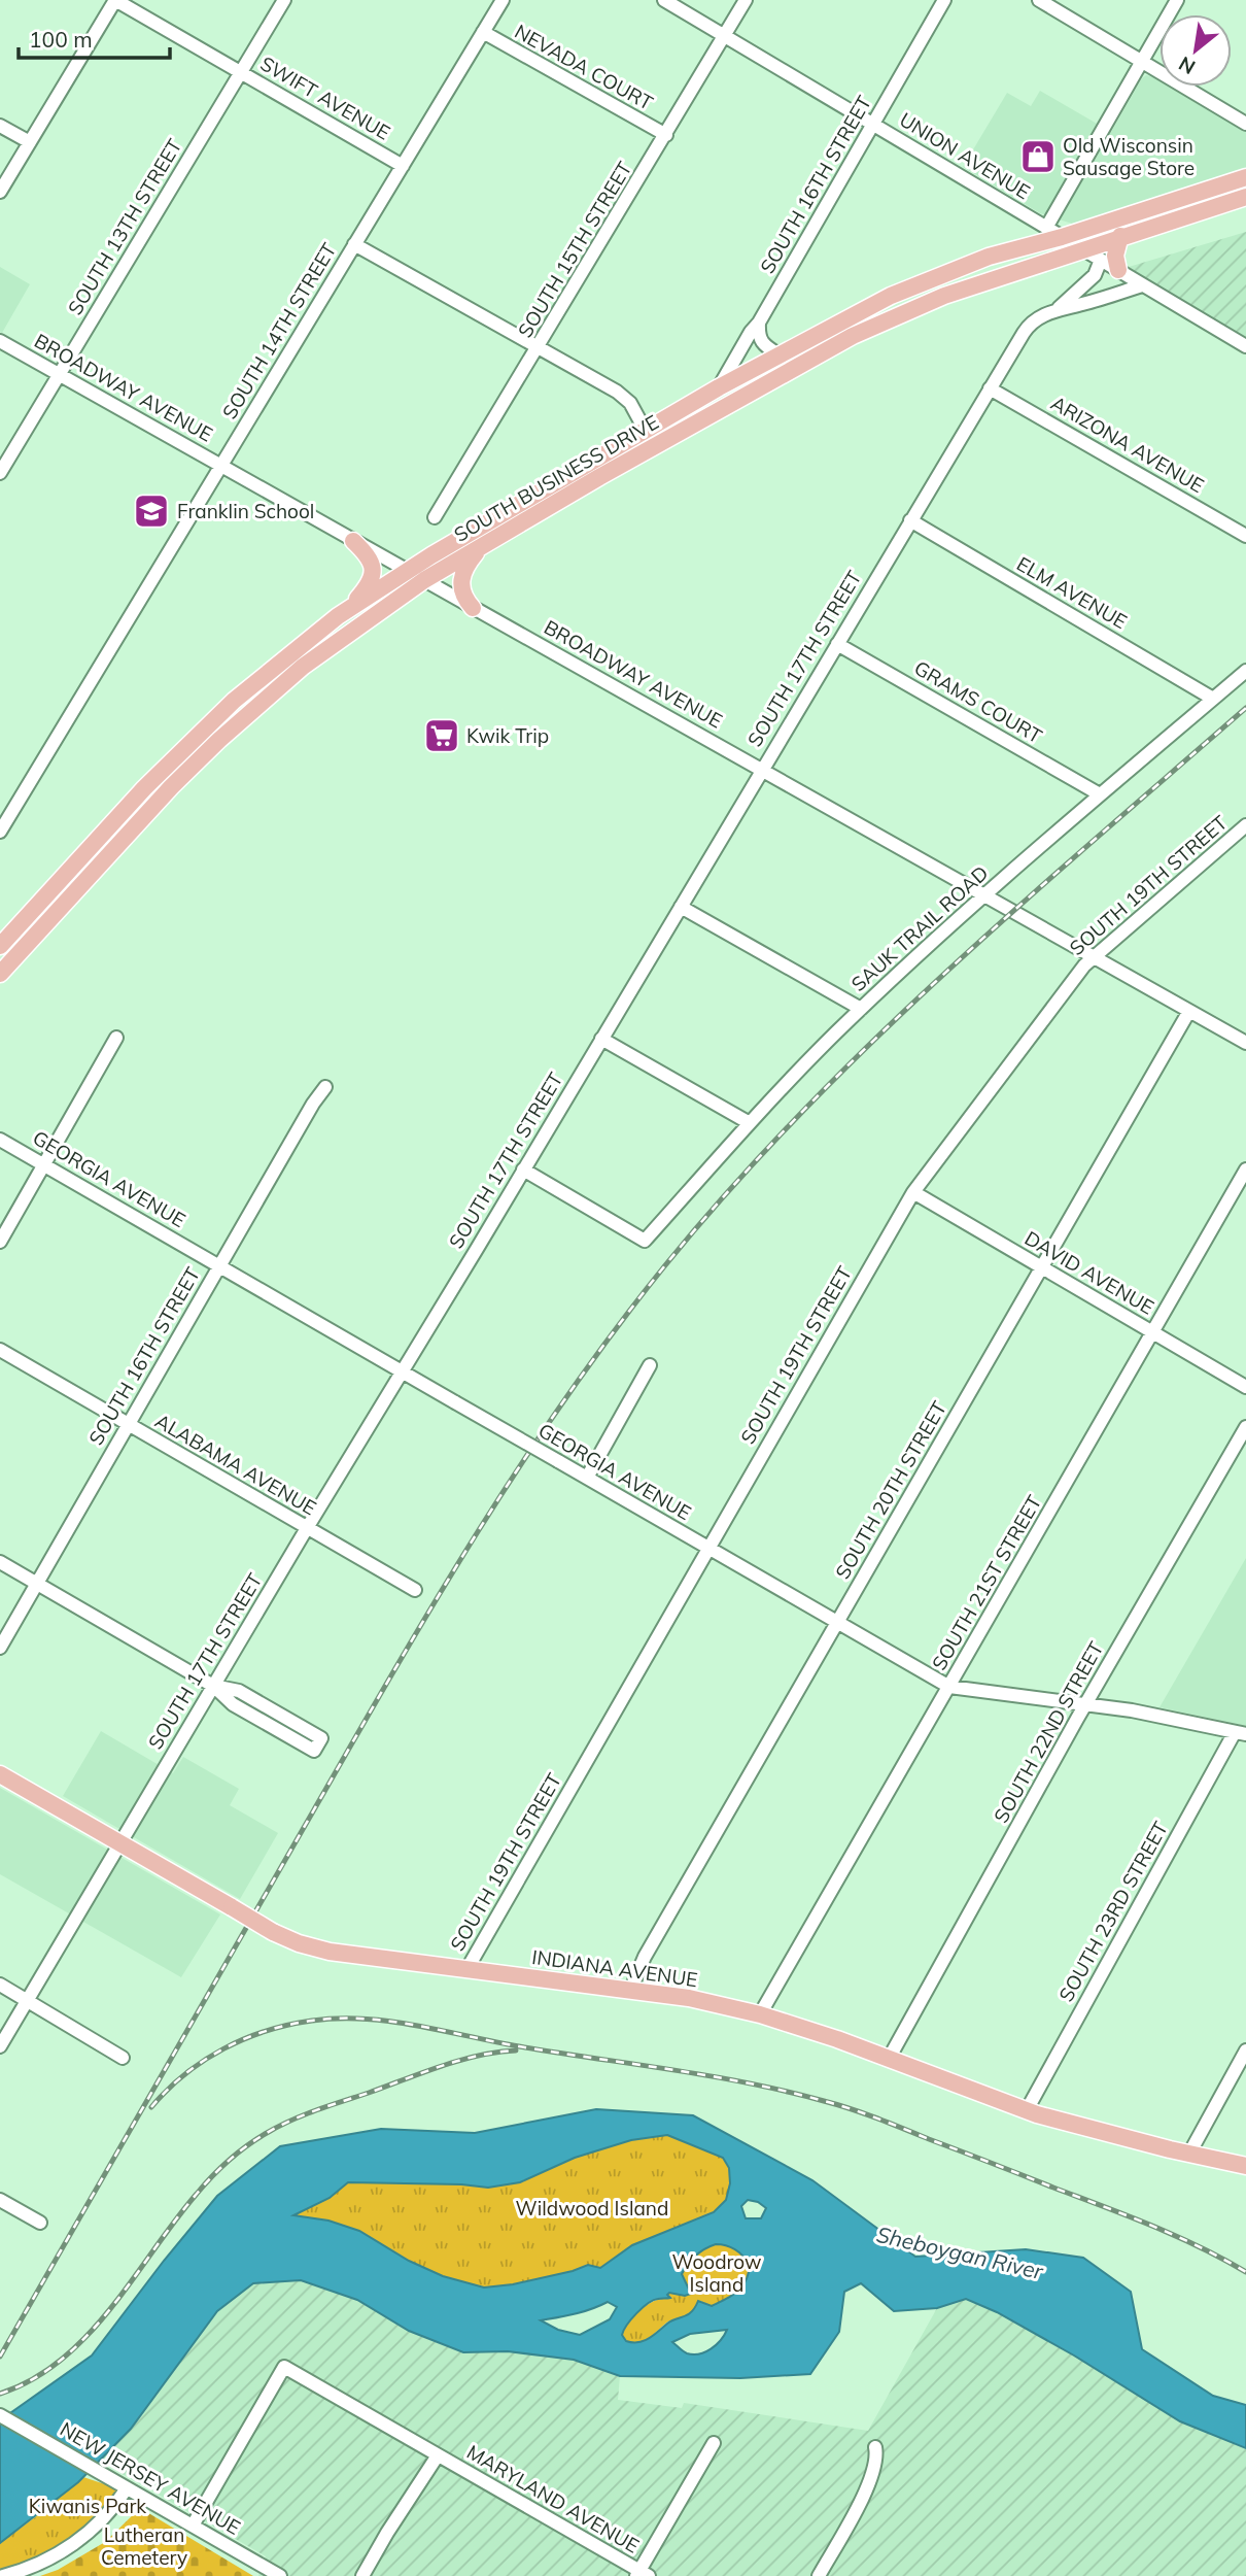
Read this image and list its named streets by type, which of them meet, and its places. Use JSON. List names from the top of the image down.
{
  "streets": {
    "main road": ["SOUTH BUSINESS DRIVE", "INDIANA AVENUE"],
    "street": [
      "NEVADA COURT",
      "SWIFT AVENUE",
      "UNION AVENUE",
      "SOUTH 16TH STREET",
      "SOUTH 13TH STREET",
      "SOUTH 15TH STREET",
      "SOUTH 14TH STREET",
      "BROADWAY AVENUE",
      "ARIZONA AVENUE",
      "ELM AVENUE",
      "SOUTH 17TH STREET",
      "GRAMS COURT",
      "SOUTH 19TH STREET",
      "SAUK TRAIL ROAD",
      "GEORGIA AVENUE",
      "DAVID AVENUE",
      "ALABAMA AVENUE",
      "SOUTH 20TH STREET",
      "SOUTH 21ST STREET",
      "SOUTH 22ND STREET",
      "SOUTH 23RD STREET",
      "NEW JERSEY AVENUE",
      "MARYLAND AVENUE"
    ]
  },
  "crossings": [
    ["NEVADA COURT", "SOUTH 15TH STREET"],
    ["NEVADA COURT", "SOUTH 14TH STREET"],
    ["SWIFT AVENUE", "SOUTH 13TH STREET"],
    ["SWIFT AVENUE", "SOUTH 14TH STREET"],
    ["UNION AVENUE", "SOUTH 16TH STREET"],
    ["UNION AVENUE", "SOUTH 15TH STREET"],
    ["UNION AVENUE", "SOUTH BUSINESS DRIVE"],
    ["UNION AVENUE", "SOUTH 17TH STREET"],
    ["SOUTH 16TH STREET", "SOUTH BUSINESS DRIVE"],
    ["SOUTH 16TH STREET", "GEORGIA AVENUE"],
    ["SOUTH 16TH STREET", "ALABAMA AVENUE"],
    ["SOUTH 13TH STREET", "BROADWAY AVENUE"],
    ["SOUTH 14TH STREET", "BROADWAY AVENUE"],
    ["BROADWAY AVENUE", "SOUTH BUSINESS DRIVE"],
    ["BROADWAY AVENUE", "SOUTH 17TH STREET"],
    ["BROADWAY AVENUE", "SOUTH 19TH STREET"],
    ["BROADWAY AVENUE", "SAUK TRAIL ROAD"],
    ["BROADWAY AVENUE", "SOUTH 20TH STREET"],
    ["ARIZONA AVENUE", "SOUTH 17TH STREET"],
    ["ELM AVENUE", "SOUTH 17TH STREET"],
    ["ELM AVENUE", "SAUK TRAIL ROAD"],
    ["SOUTH 17TH STREET", "GRAMS COURT"],
    ["SOUTH 17TH STREET", "SAUK TRAIL ROAD"],
    ["SOUTH 17TH STREET", "GEORGIA AVENUE"],
    ["SOUTH 17TH STREET", "ALABAMA AVENUE"],
    ["SOUTH 17TH STREET", "INDIANA AVENUE"],
    ["GRAMS COURT", "SAUK TRAIL ROAD"],
    ["SOUTH 19TH STREET", "GEORGIA AVENUE"],
    ["SOUTH 19TH STREET", "DAVID AVENUE"],
    ["SOUTH 19TH STREET", "INDIANA AVENUE"],
    ["GEORGIA AVENUE", "SOUTH 20TH STREET"],
    ["GEORGIA AVENUE", "SOUTH 21ST STREET"],
    ["GEORGIA AVENUE", "SOUTH 22ND STREET"],
    ["GEORGIA AVENUE", "SOUTH 23RD STREET"],
    ["DAVID AVENUE", "SOUTH 20TH STREET"],
    ["DAVID AVENUE", "SOUTH 21ST STREET"],
    ["SOUTH 20TH STREET", "INDIANA AVENUE"],
    ["SOUTH 21ST STREET", "INDIANA AVENUE"],
    ["SOUTH 22ND STREET", "INDIANA AVENUE"],
    ["SOUTH 23RD STREET", "INDIANA AVENUE"],
    ["NEW JERSEY AVENUE", "MARYLAND AVENUE"]
  ],
  "water": ["Sheboygan River"],
  "parks": [
    "Wildwood Island",
    "Woodrow Island",
    "Kiwanis Park",
    "Lutheran Cemetery"
  ],
  "places": {
    "shop": ["Old Wisconsin Sausage Store"],
    "school or university": ["Franklin School"],
    "supermarket": ["Kwik Trip"]
  },
  "scale_bar": "100 m",
  "north": "bottom left"
}
